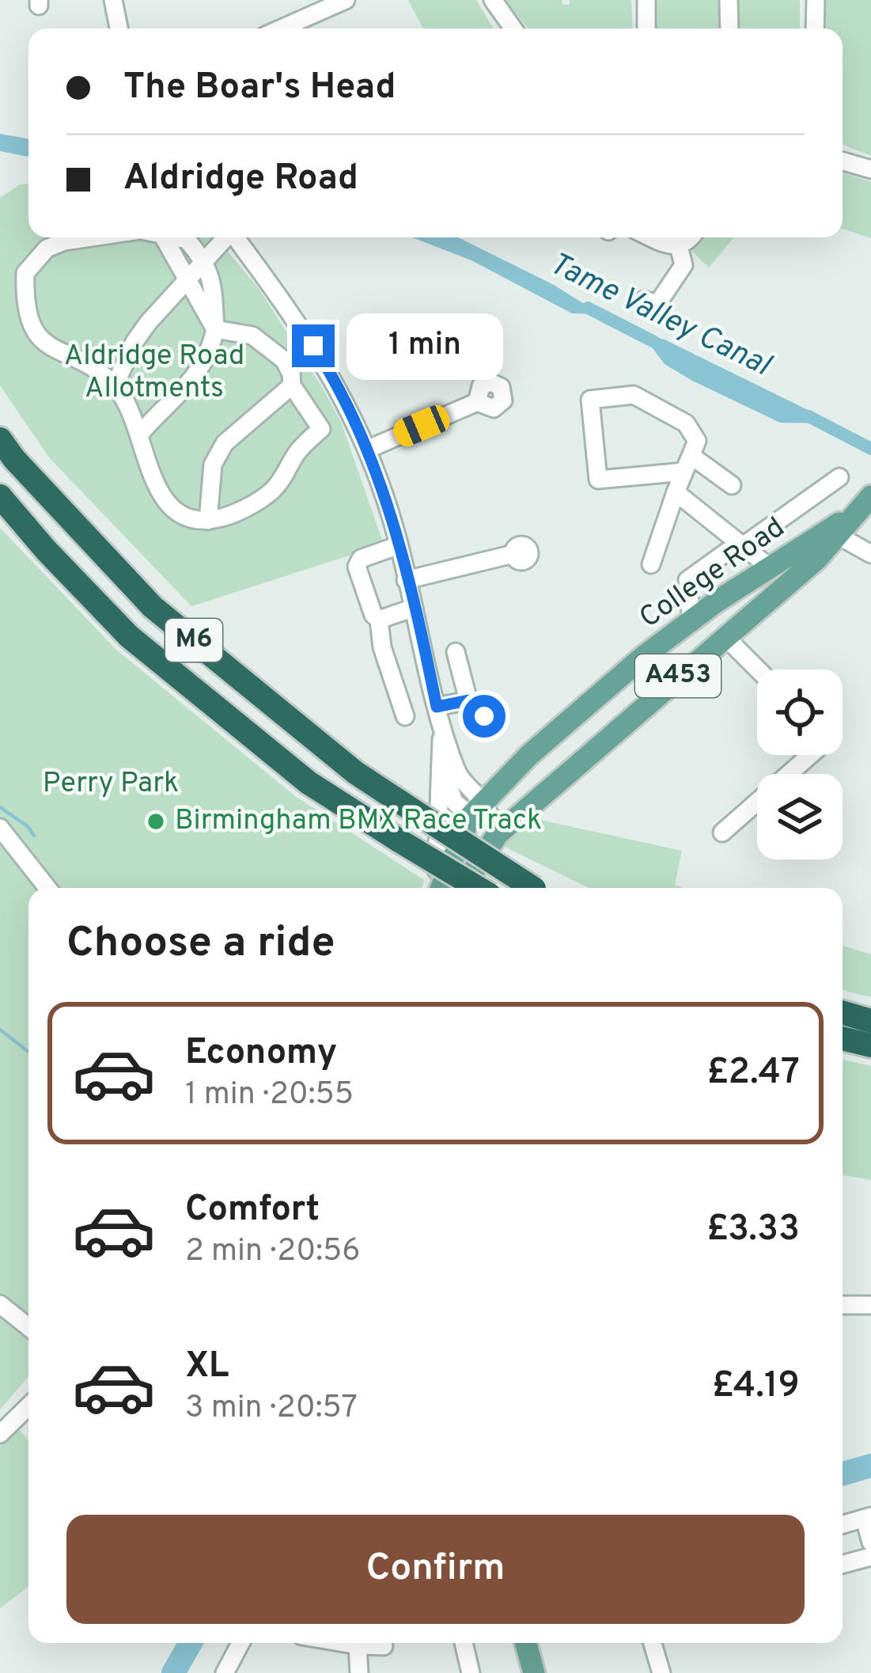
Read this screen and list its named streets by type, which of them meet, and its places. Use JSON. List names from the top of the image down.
{
  "streets": {
    "highway": ["M6"],
    "main road": ["College Road", "A453"]
  },
  "crossings": [
    ["College Road", "A453"]
  ],
  "water": ["Tame Valley Canal"],
  "parks": ["Aldridge Road Allotments", "Perry Park"],
  "places": ["Birmingham BMX Race Track"],
  "page": {
    "banner": ["The Boar's Head", "Aldridge Road"],
    "bubble": "1 min",
    "heading": "Choose a ride",
    "list": [
      {
        "name": "Economy",
        "note": "1 min · 20:55",
        "value": "£2.47"
      },
      {
        "name": "Comfort",
        "note": "2 min · 20:56",
        "value": "£3.33"
      },
      {
        "name": "XL",
        "note": "3 min · 20:57",
        "value": "£4.19"
      }
    ],
    "buttons": "Confirm"
  }
}
